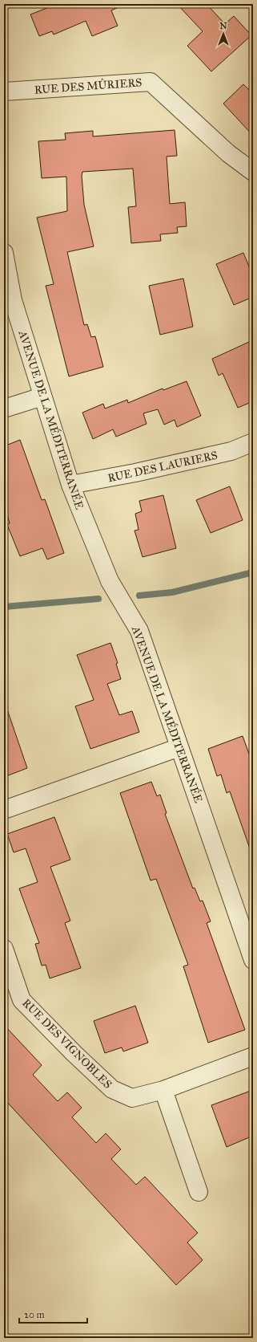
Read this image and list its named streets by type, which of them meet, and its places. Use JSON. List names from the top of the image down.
{
  "streets": {
    "street": [
      "RUE DES MÛRIERS",
      "AVENUE DE LA MÉDITERRANÉE",
      "RUE DES LAURIERS",
      "RUE DES VIGNOBLES"
    ]
  },
  "crossings": [
    ["AVENUE DE LA MÉDITERRANÉE", "RUE DES LAURIERS"]
  ],
  "scale_bar": "20 m",
  "north": "top"
}
